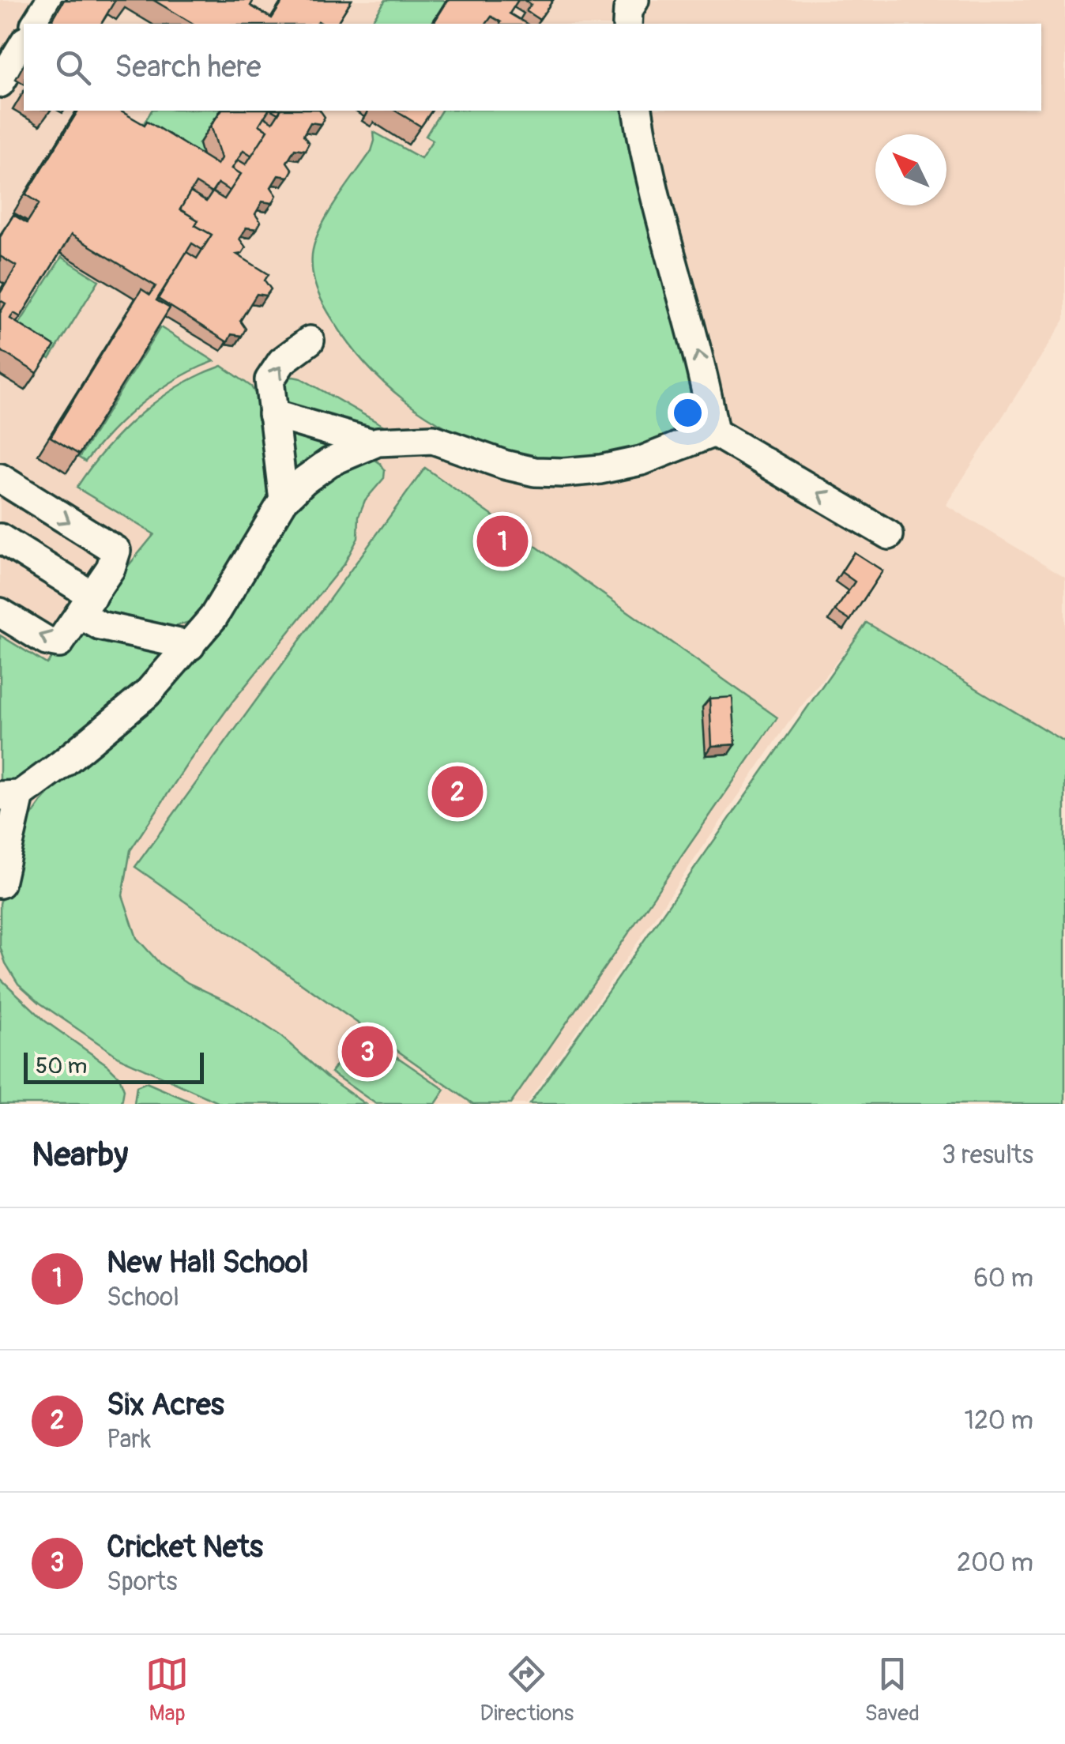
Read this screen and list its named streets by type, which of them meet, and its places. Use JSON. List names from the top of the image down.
{
  "scale_bar": "50 m",
  "north": "top left",
  "page": {
    "search": "Search here",
    "pins": ["1", "2", "3"],
    "scale": "50 m",
    "heading": ["Nearby", "3 results"],
    "list": [
      {
        "mark": "1",
        "name": "New Hall School",
        "note": "School",
        "value": "60 m"
      },
      {
        "mark": "2",
        "name": "Six Acres",
        "note": "Park",
        "value": "120 m"
      },
      {
        "mark": "3",
        "name": "Cricket Nets",
        "note": "Sports",
        "value": "200 m"
      }
    ],
    "nav": ["Map", "Directions", "Saved"]
  }
}
